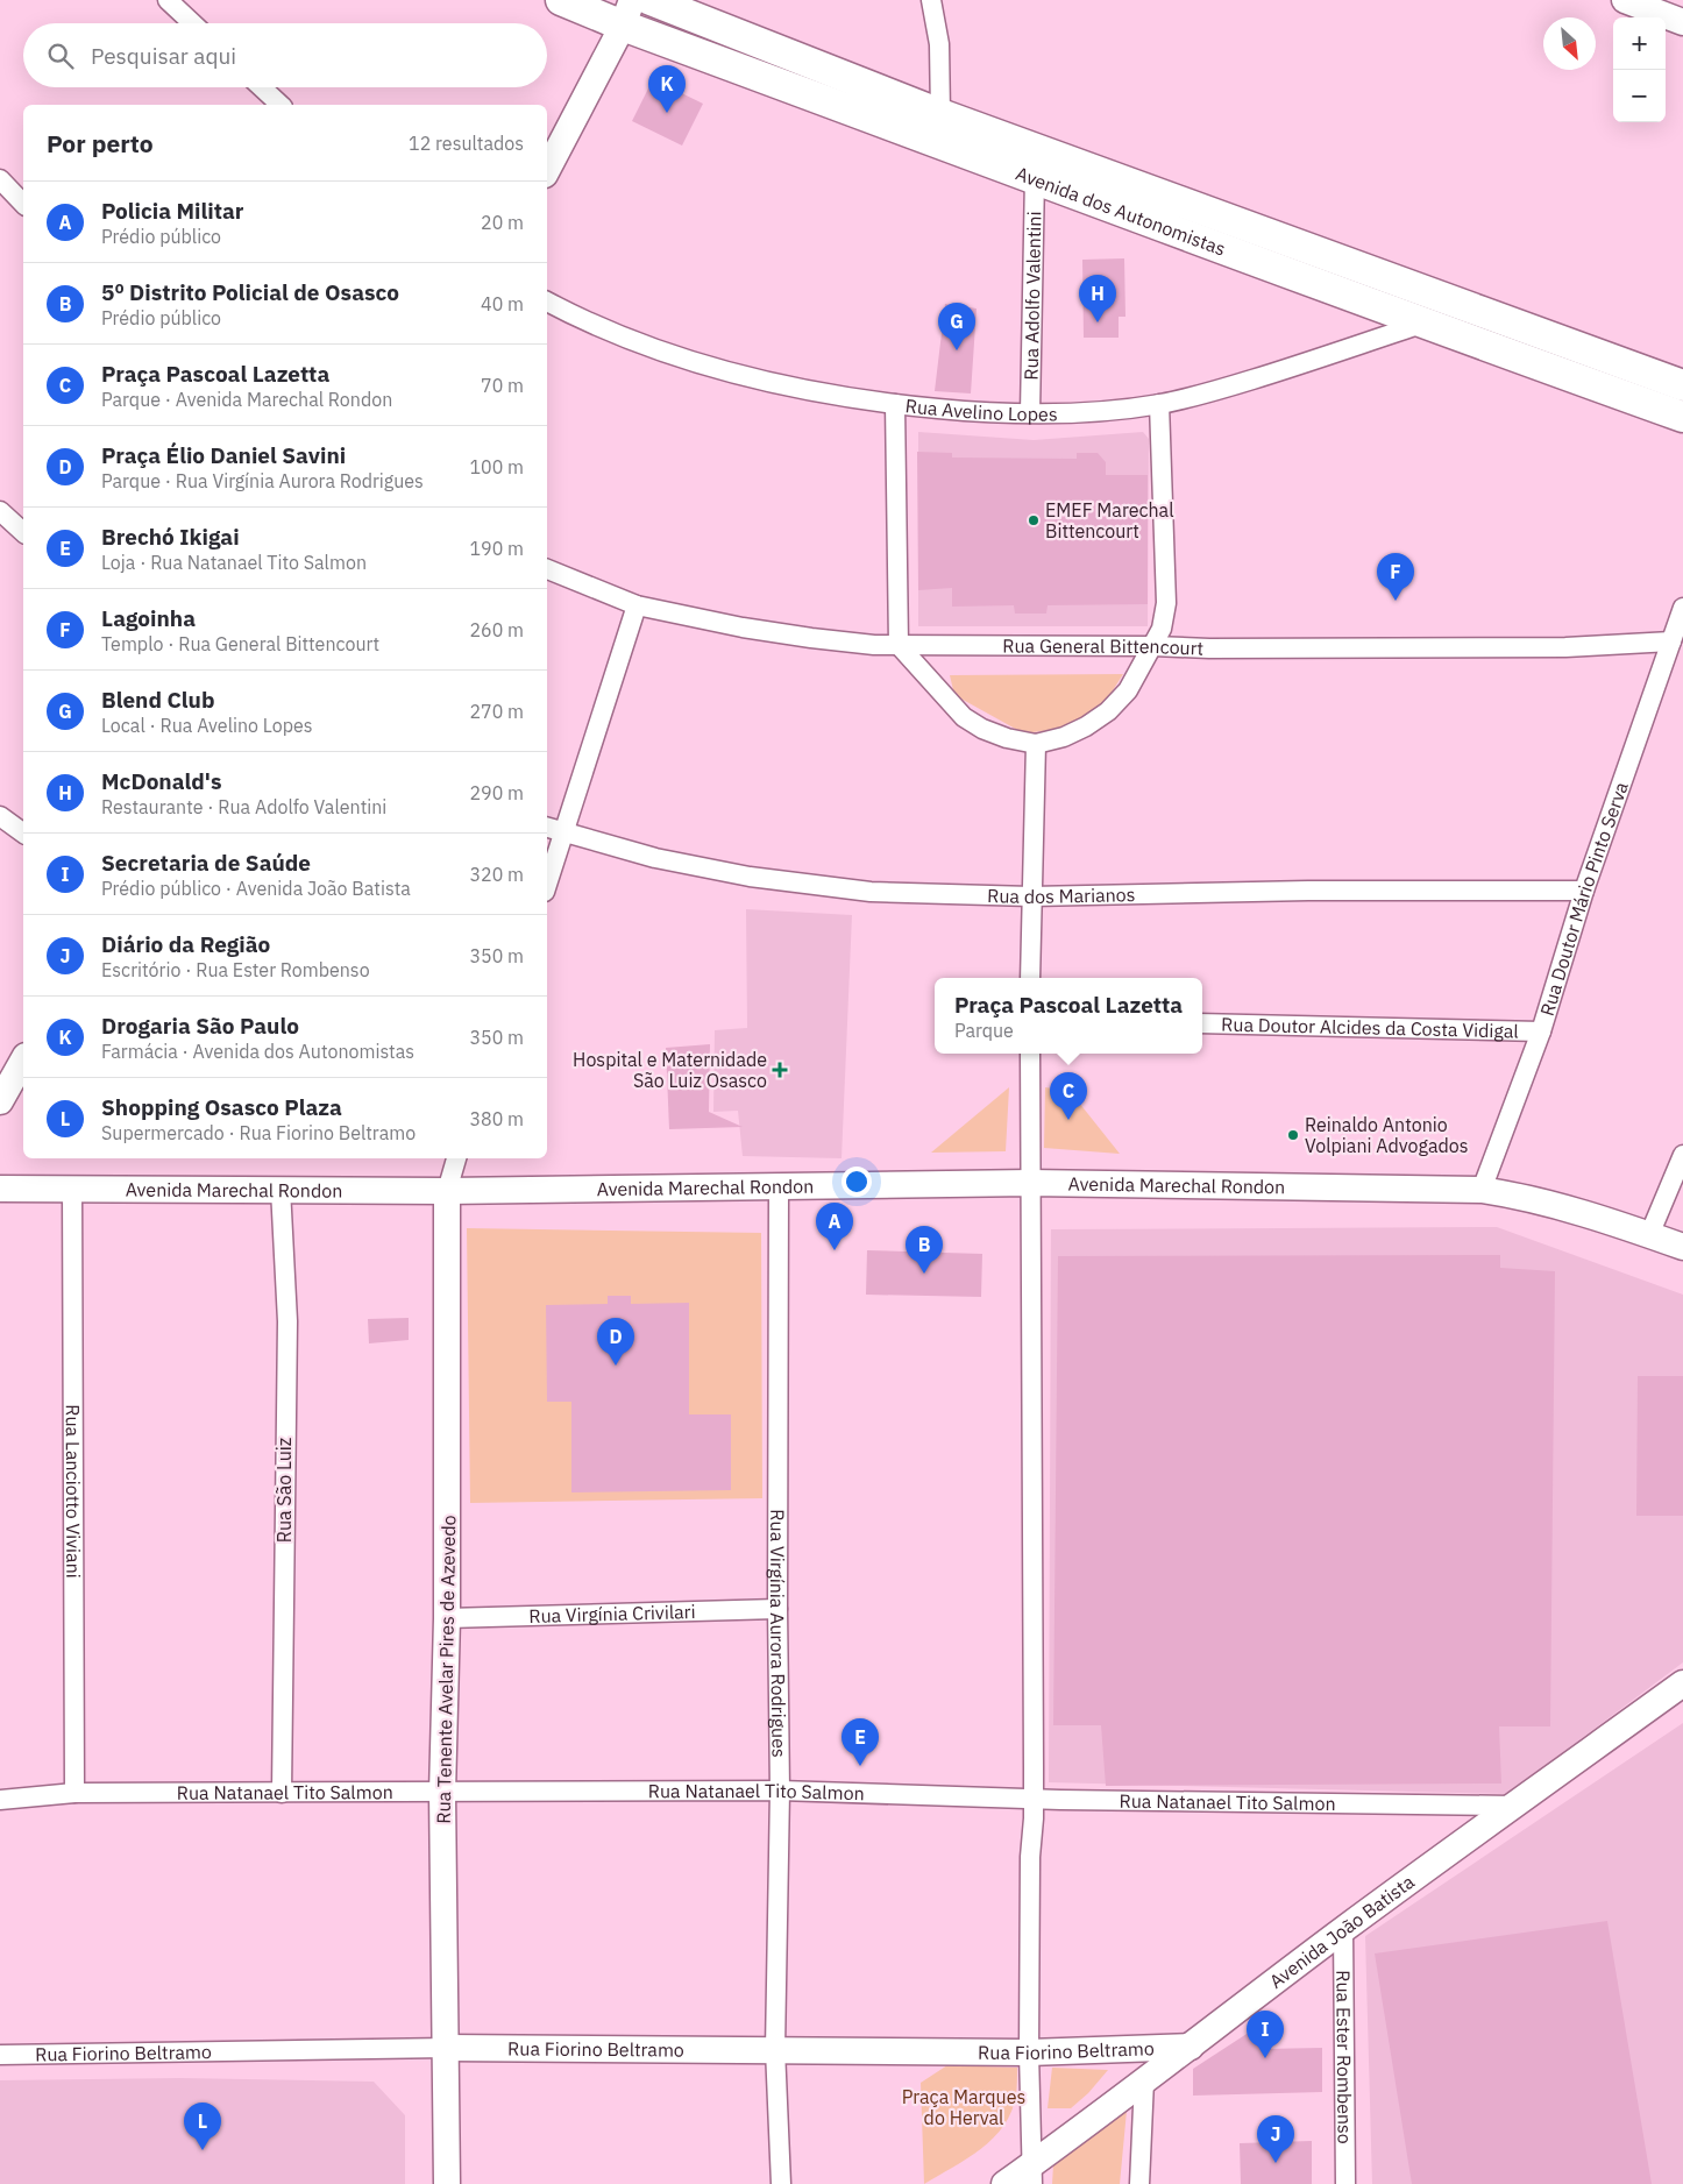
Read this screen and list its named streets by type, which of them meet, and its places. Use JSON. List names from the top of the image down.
{
  "streets": {
    "main road": [
      "Avenida dos Autonomistas",
      "Avenida Marechal Rondon",
      "Rua Tenente Avelar Pires de Azevedo",
      "Avenida João Batista",
      "Rua Fiorino Beltramo"
    ],
    "street": [
      "Rua Adolfo Valentini",
      "Rua Avelino Lopes",
      "Rua General Bittencourt",
      "Rua dos Marianos",
      "Rua Doutor Mário Pinto Serva",
      "Rua Doutor Alcides da Costa Vidigal",
      "Rua São Luiz",
      "Rua Lanciotto Viviani",
      "Rua Virgínia Crivilari",
      "Rua Virgínia Aurora Rodrigues",
      "Rua Natanael Tito Salmon",
      "Rua Ester Rombenso"
    ]
  },
  "crossings": [
    ["Avenida dos Autonomistas", "Rua Adolfo Valentini"],
    ["Avenida dos Autonomistas", "Rua Avelino Lopes"],
    ["Rua Adolfo Valentini", "Rua Avelino Lopes"],
    ["Rua General Bittencourt", "Rua Doutor Mário Pinto Serva"],
    ["Rua dos Marianos", "Rua Doutor Mário Pinto Serva"],
    ["Rua Doutor Mário Pinto Serva", "Rua Doutor Alcides da Costa Vidigal"],
    ["Rua Doutor Mário Pinto Serva", "Avenida Marechal Rondon"],
    ["Avenida Marechal Rondon", "Rua São Luiz"],
    ["Avenida Marechal Rondon", "Rua Lanciotto Viviani"],
    ["Avenida Marechal Rondon", "Rua Virgínia Aurora Rodrigues"],
    ["Avenida Marechal Rondon", "Rua Tenente Avelar Pires de Azevedo"],
    ["Rua São Luiz", "Rua Natanael Tito Salmon"],
    ["Rua Lanciotto Viviani", "Rua Natanael Tito Salmon"],
    ["Rua Virgínia Crivilari", "Rua Virgínia Aurora Rodrigues"],
    ["Rua Virgínia Crivilari", "Rua Tenente Avelar Pires de Azevedo"],
    ["Rua Virgínia Aurora Rodrigues", "Rua Natanael Tito Salmon"],
    ["Rua Virgínia Aurora Rodrigues", "Rua Fiorino Beltramo"],
    ["Rua Tenente Avelar Pires de Azevedo", "Rua Natanael Tito Salmon"],
    ["Rua Tenente Avelar Pires de Azevedo", "Rua Fiorino Beltramo"],
    ["Rua Natanael Tito Salmon", "Avenida João Batista"],
    ["Avenida João Batista", "Rua Fiorino Beltramo"],
    ["Avenida João Batista", "Rua Ester Rombenso"]
  ],
  "parks": ["Praça Marques do Herval"],
  "places": {
    "other": ["EMEF Marechal Bittencourt", "Reinaldo Antonio Volpiani Advogados"],
    "health": ["Hospital e Maternidade São Luiz Osasco"]
  },
  "north": "bottom right",
  "page": {
    "map_buttons": ["+", "−"],
    "search": "Pesquisar aqui",
    "pins": [
      "K",
      "H",
      "G",
      "F",
      "C",
      "A",
      "B",
      "D",
      "E",
      "I",
      "L",
      "J"
    ],
    "heading": ["Por perto", "12 resultados"],
    "list": [
      {
        "mark": "A",
        "name": "Policia Militar",
        "note": "Prédio público",
        "value": "20 m"
      },
      {
        "mark": "B",
        "name": "5º Distrito Policial de Osasco",
        "note": "Prédio público",
        "value": "40 m"
      },
      {
        "mark": "C",
        "name": "Praça Pascoal Lazetta",
        "note": "Parque · Avenida Marechal Rondon",
        "value": "70 m"
      },
      {
        "mark": "D",
        "name": "Praça Élio Daniel Savini",
        "note": "Parque · Rua Virgínia Aurora Rodrigues",
        "value": "100 m"
      },
      {
        "mark": "E",
        "name": "Brechó Ikigai",
        "note": "Loja · Rua Natanael Tito Salmon",
        "value": "190 m"
      },
      {
        "mark": "F",
        "name": "Lagoinha",
        "note": "Templo · Rua General Bittencourt",
        "value": "260 m"
      },
      {
        "mark": "G",
        "name": "Blend Club",
        "note": "Local · Rua Avelino Lopes",
        "value": "270 m"
      },
      {
        "mark": "H",
        "name": "McDonald's",
        "note": "Restaurante · Rua Adolfo Valentini",
        "value": "290 m"
      },
      {
        "mark": "I",
        "name": "Secretaria de Saúde",
        "note": "Prédio público · Avenida João Batista",
        "value": "320 m"
      },
      {
        "mark": "J",
        "name": "Diário da Região",
        "note": "Escritório · Rua Ester Rombenso",
        "value": "350 m"
      },
      {
        "mark": "K",
        "name": "Drogaria São Paulo",
        "note": "Farmácia · Avenida dos Autonomistas",
        "value": "350 m"
      },
      {
        "mark": "L",
        "name": "Shopping Osasco Plaza",
        "note": "Supermercado · Rua Fiorino Beltramo",
        "value": "380 m"
      }
    ],
    "popup": ["Praça Pascoal Lazetta", "Parque"]
  }
}
